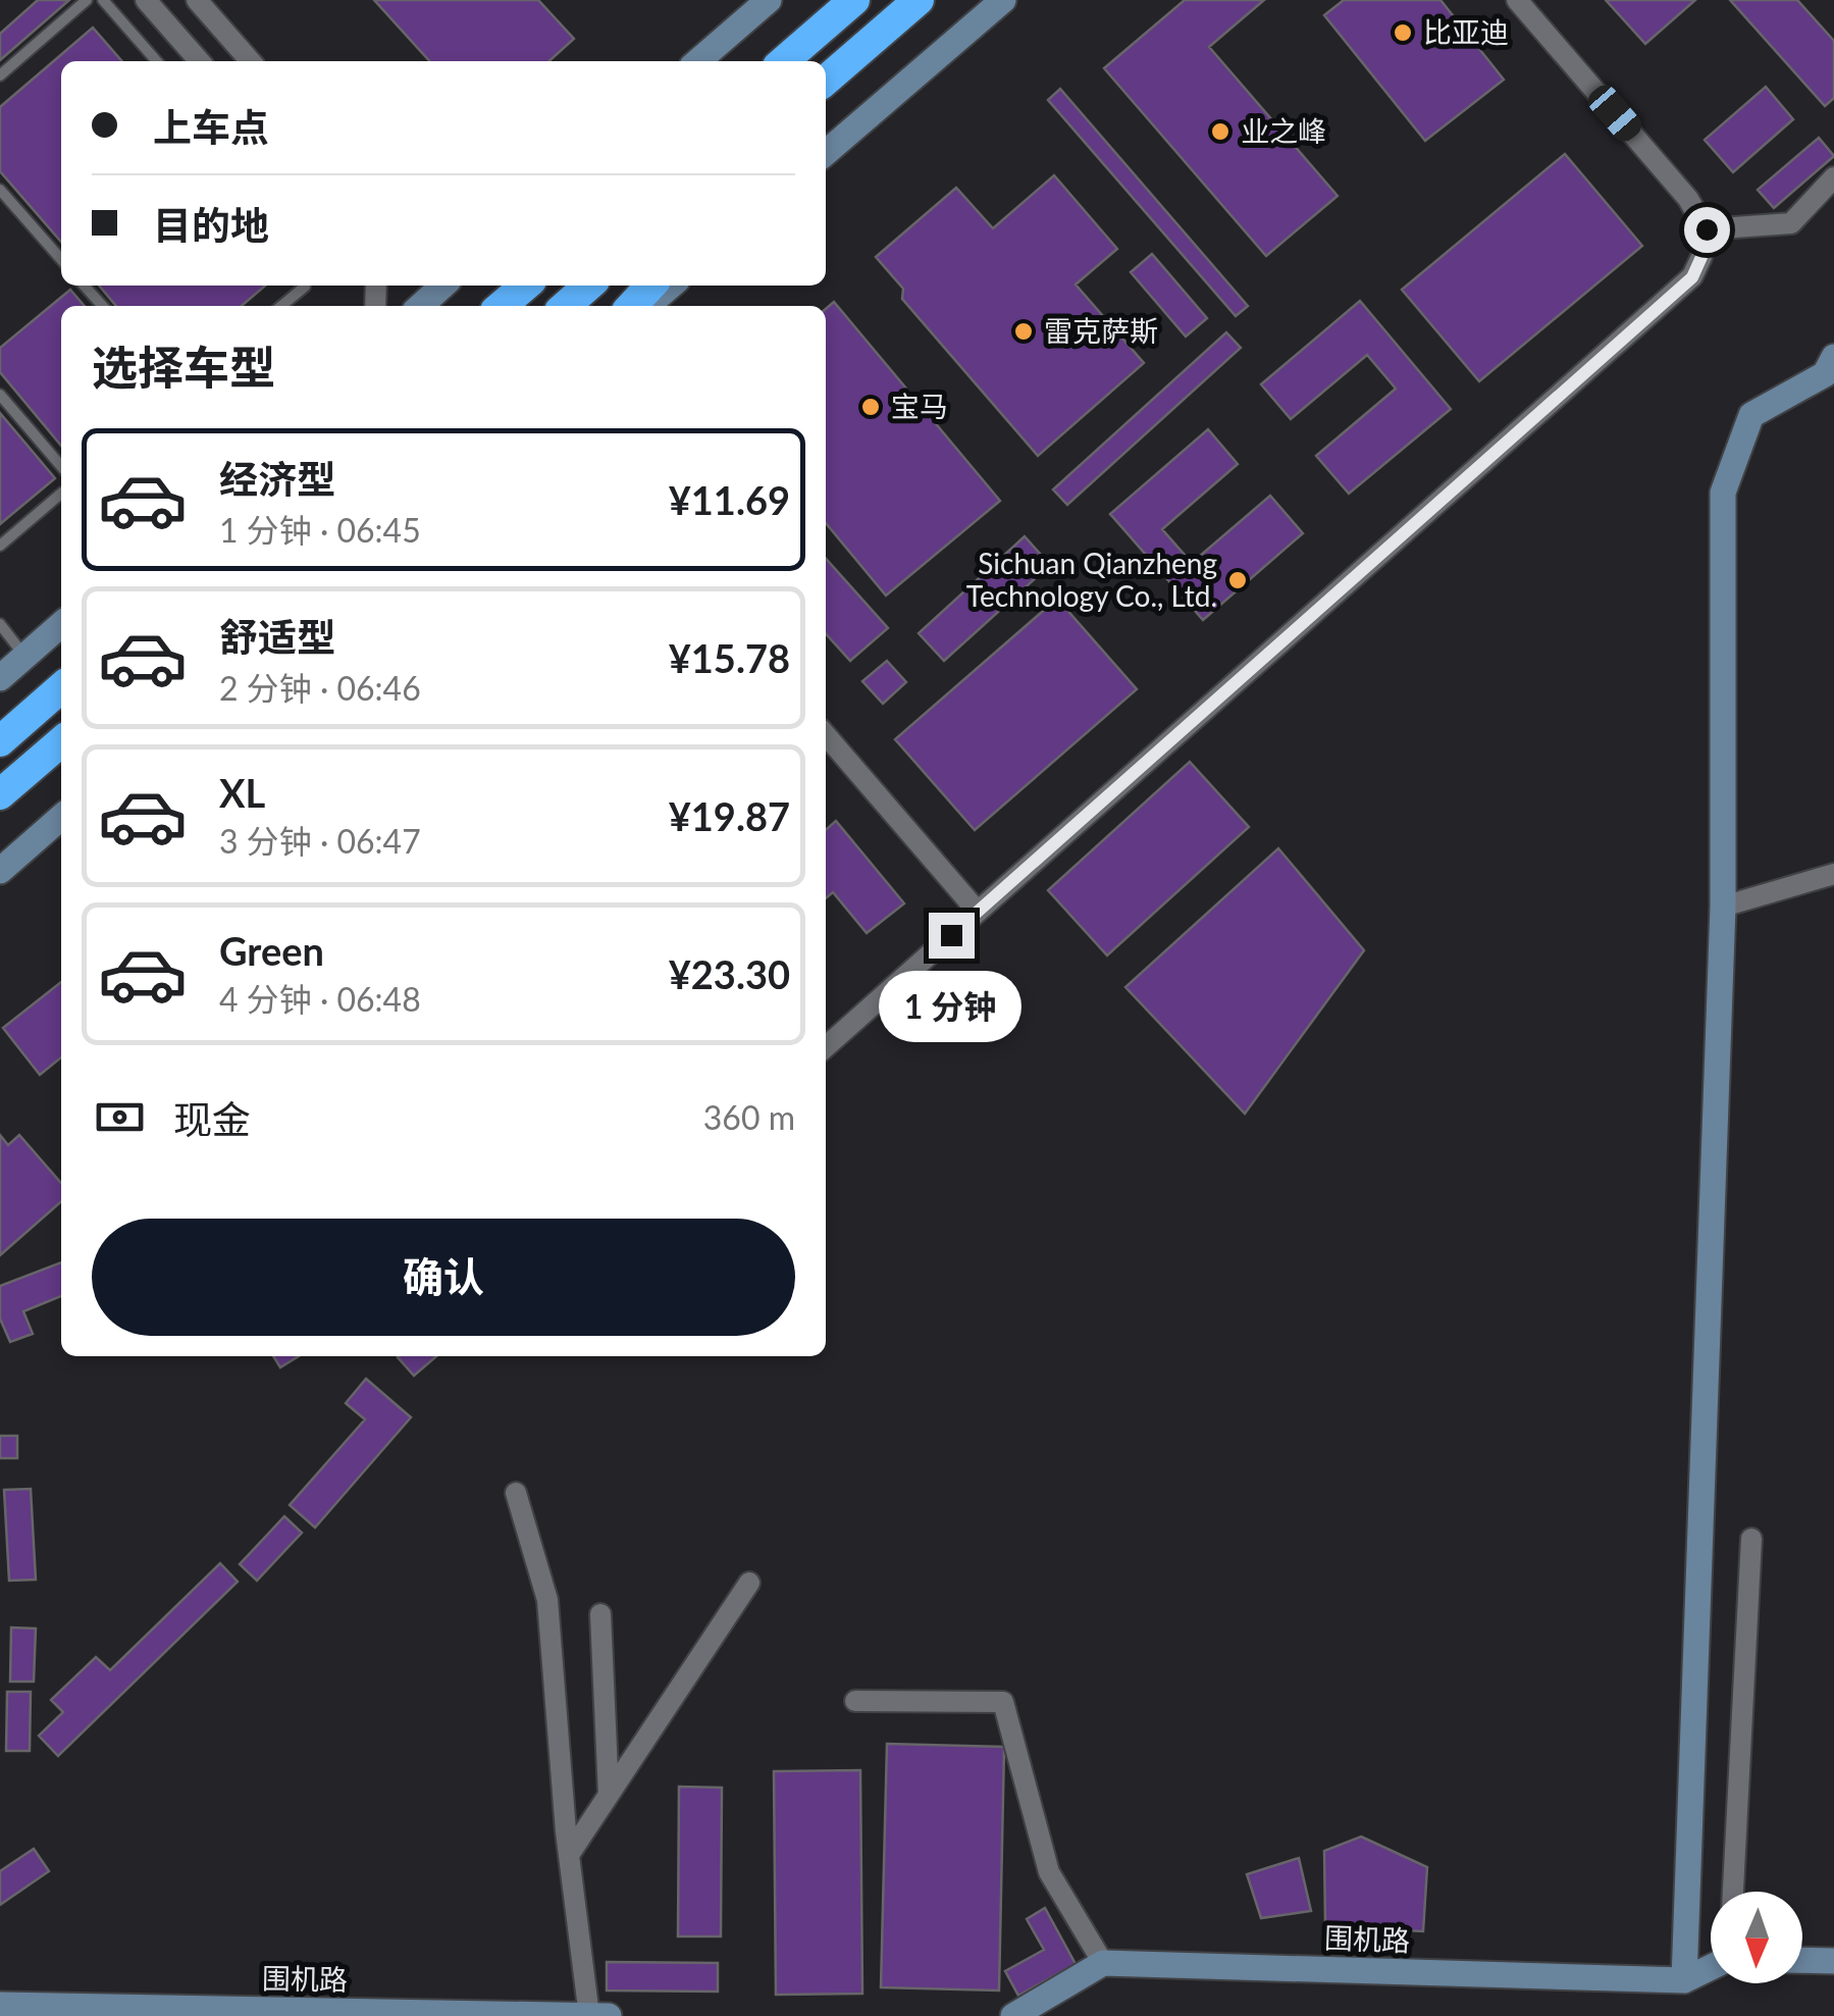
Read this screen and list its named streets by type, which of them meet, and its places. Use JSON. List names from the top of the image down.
{
  "streets": {
    "street": ["围机路"]
  },
  "places": [
    "比亚迪",
    "业之峰",
    "雷克萨斯",
    "宝马",
    "Sichuan Qianzheng Technology Co., Ltd."
  ],
  "north": "bottom",
  "page": {
    "banner": ["上车点", "目的地"],
    "heading": "选择车型",
    "list": [
      {
        "name": "经济型",
        "note": "1 分钟 · 06:45",
        "value": "¥11.69"
      },
      {
        "name": "舒适型",
        "note": "2 分钟 · 06:46",
        "value": "¥15.78"
      },
      {
        "name": "XL",
        "note": "3 分钟 · 06:47",
        "value": "¥19.87"
      },
      {
        "name": "Green",
        "note": "4 分钟 · 06:48",
        "value": "¥23.30"
      }
    ],
    "bubble": "1 分钟",
    "pay": ["现金", "360 m"],
    "buttons": "确认"
  }
}
